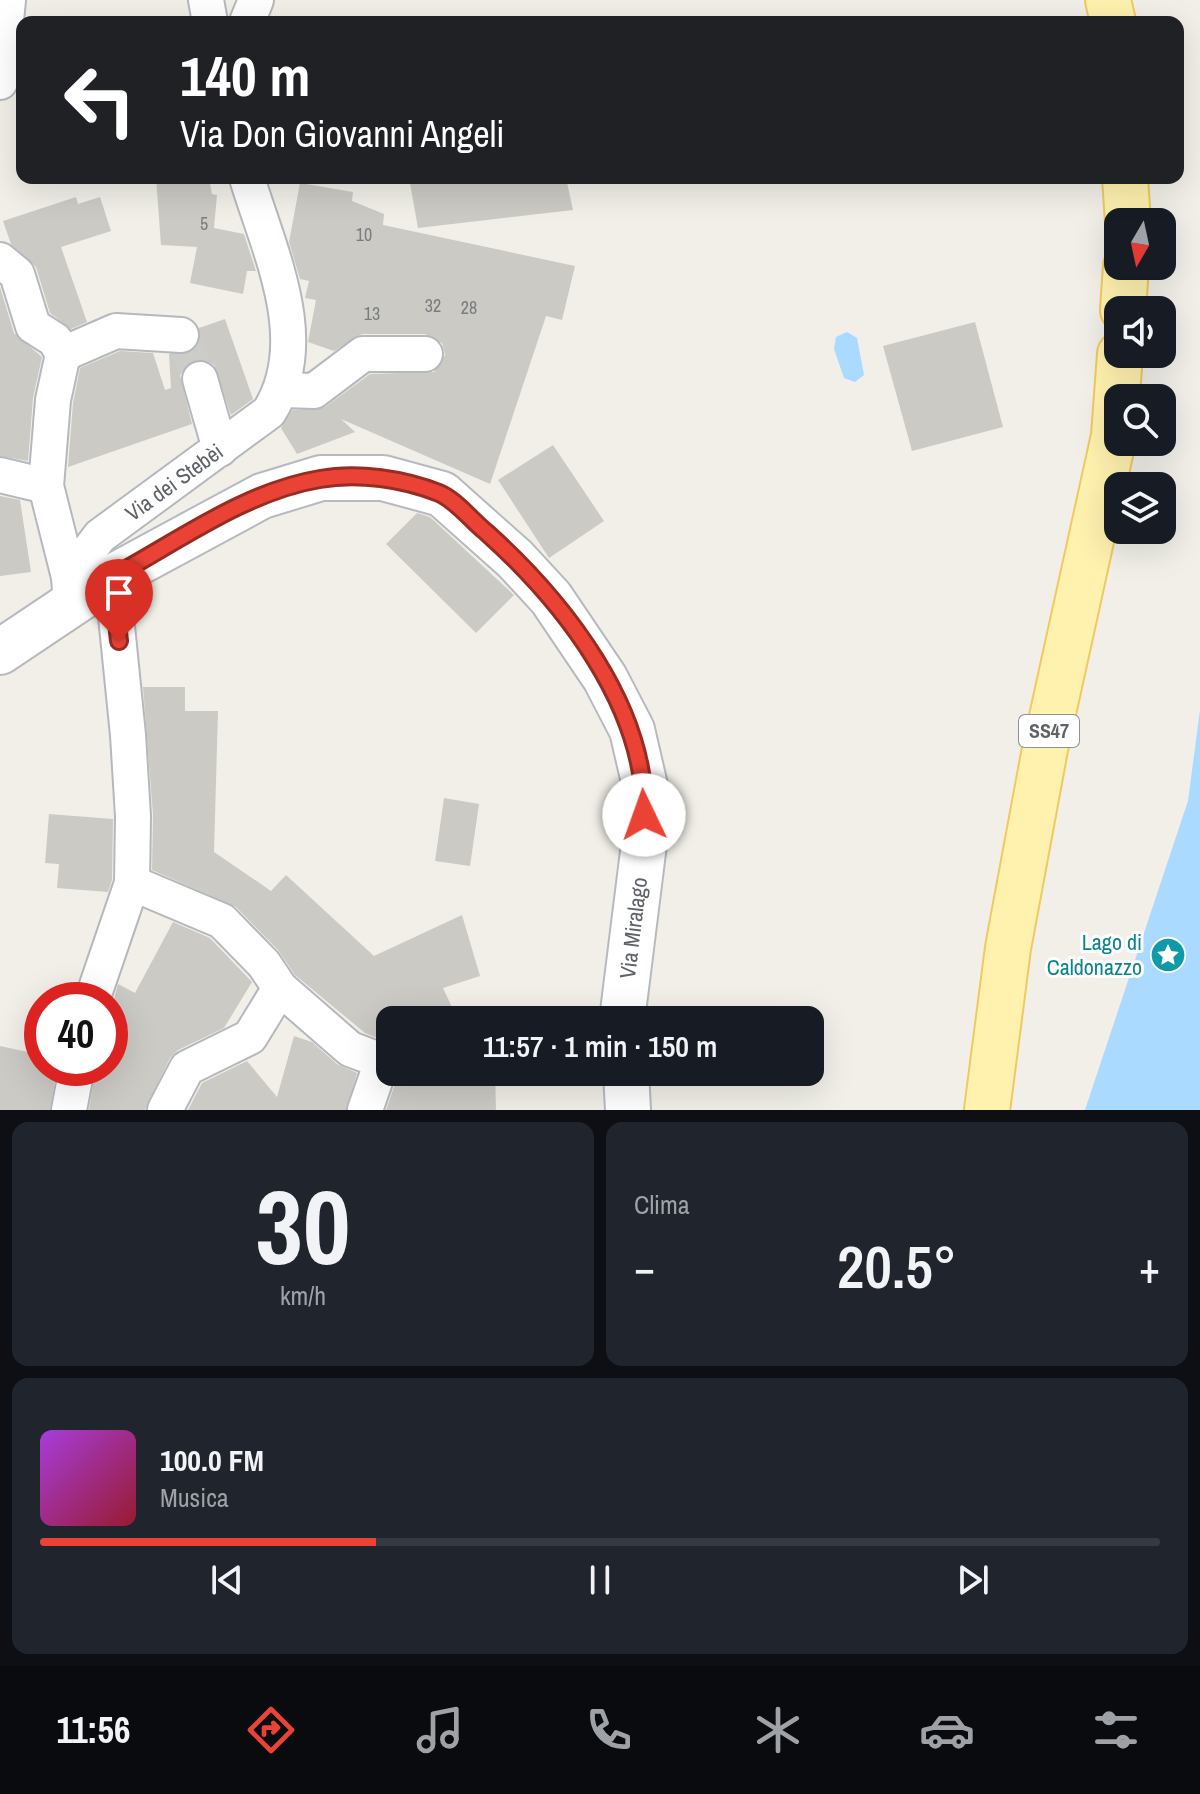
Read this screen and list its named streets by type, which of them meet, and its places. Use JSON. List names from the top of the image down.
{
  "streets": {
    "main road": ["SS47"],
    "street": ["Via dei Stebèi", "Via Miralago"]
  },
  "crossings": [
    ["Via dei Stebèi", "Via Miralago"]
  ],
  "places": {
    "place": ["Lago di Caldonazzo"]
  },
  "house_numbers": [
    "5",
    "10",
    "32",
    "28",
    "13"
  ],
  "north": "bottom",
  "page": {
    "turn": ["140 m", "Via Don Giovanni Angeli"],
    "limit": "40",
    "trip": "11:57 · 1 min · 150 m",
    "tile": [
      ["30", "km/h"],
      "Clima"
    ],
    "heat": ["−", "20.5°", "+"],
    "song": ["100.0 FM", "Musica"],
    "tabs": "11:56"
  }
}
